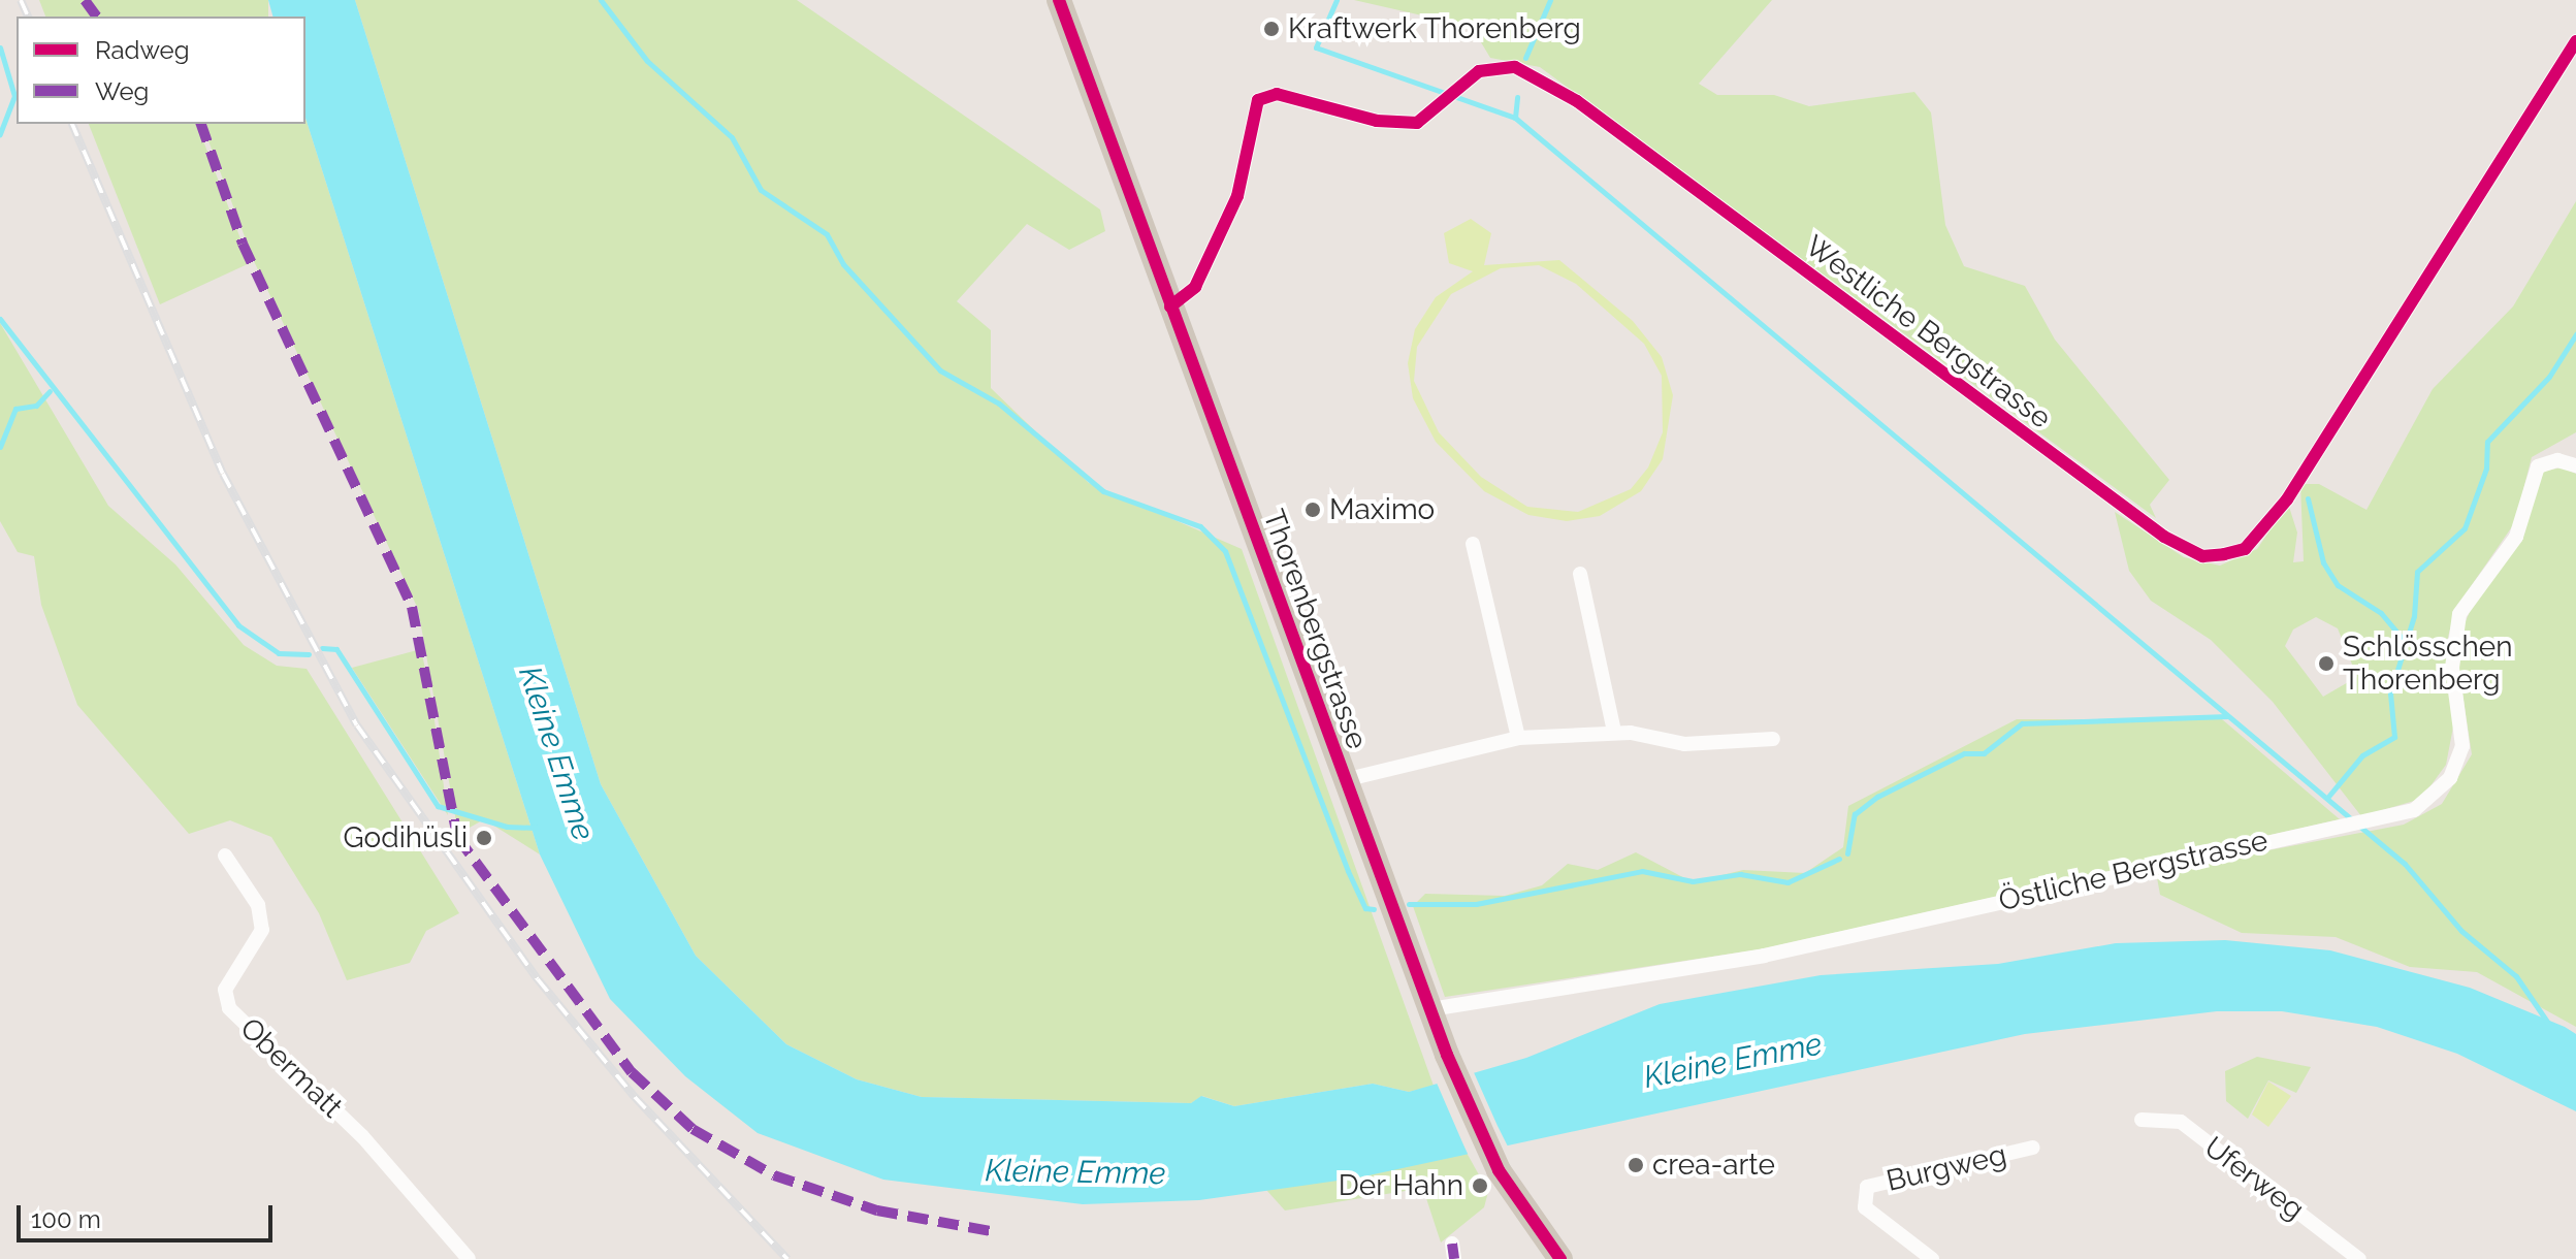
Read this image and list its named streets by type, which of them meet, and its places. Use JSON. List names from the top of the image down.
{
  "streets": {
    "main road": ["Thorenbergstrasse"],
    "street": [
      "Westliche Bergstrasse",
      "Östliche Bergstrasse",
      "Obermatt",
      "Burgweg",
      "Uferweg"
    ]
  },
  "crossings": [
    ["Westliche Bergstrasse", "Thorenbergstrasse"],
    ["Thorenbergstrasse", "Östliche Bergstrasse"]
  ],
  "water": ["Kleine Emme"],
  "places": [
    "Kraftwerk Thorenberg",
    "Maximo",
    "Schlösschen Thorenberg",
    "Godihüsli",
    "crea-arte",
    "Der Hahn"
  ],
  "legend": ["Radweg", "Weg"],
  "scale_bar": "100 m"
}
